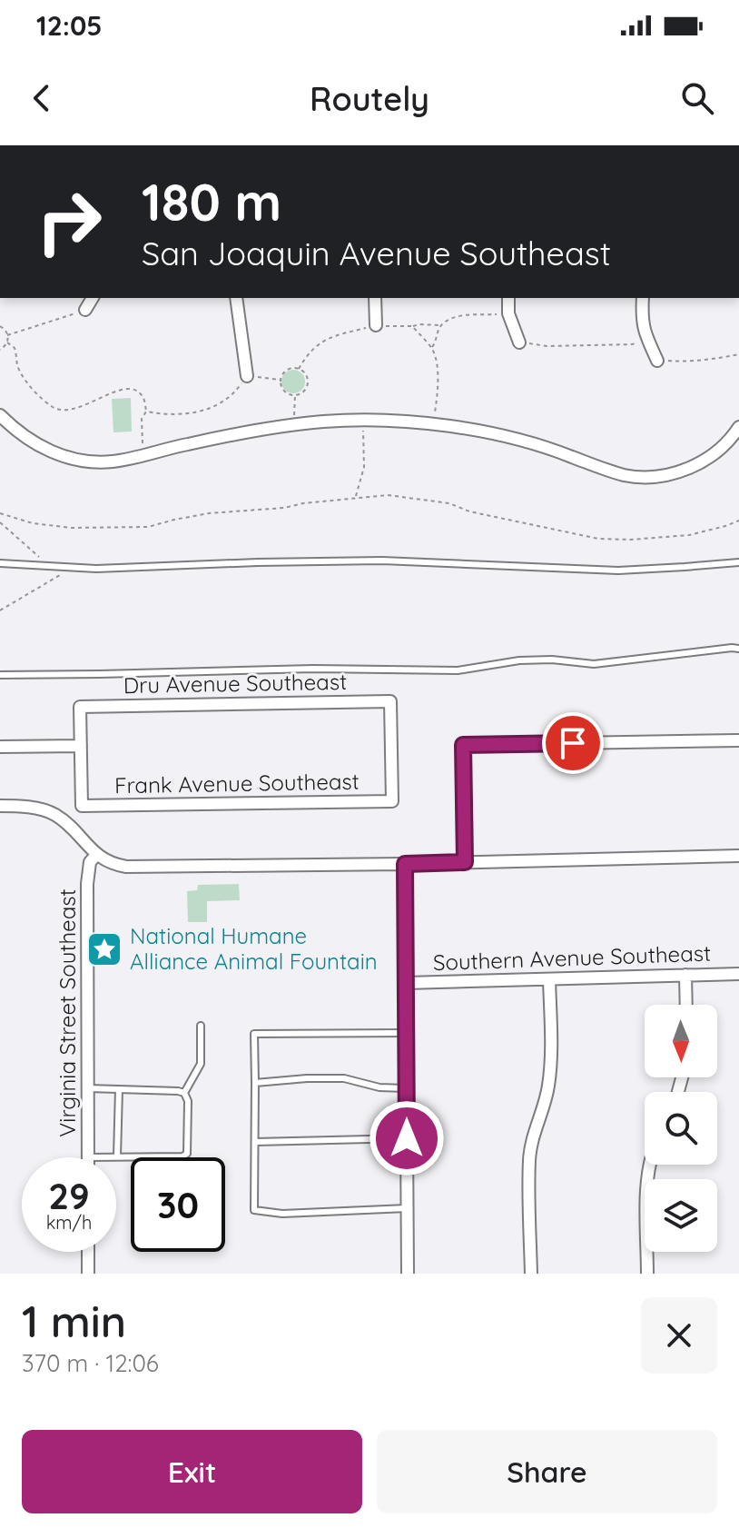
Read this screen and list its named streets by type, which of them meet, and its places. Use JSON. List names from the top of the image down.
{
  "streets": {
    "street": [
      "Dru Avenue Southeast",
      "Frank Avenue Southeast",
      "Southern Avenue Southeast",
      "Virginia Street Southeast"
    ]
  },
  "crossings": [
    ["Dru Avenue Southeast", "Frank Avenue Southeast"]
  ],
  "places": {
    "place": ["National Humane Alliance Animal Fountain"]
  },
  "north": "bottom",
  "page": {
    "status": "12:05",
    "header": "Routely",
    "turn": ["180 m", "San Joaquin Avenue Southeast"],
    "speed": "29 km/h",
    "limit": "30",
    "heading": ["1 min", "370 m · 12:06"],
    "buttons": ["Exit", "Share"]
  }
}
